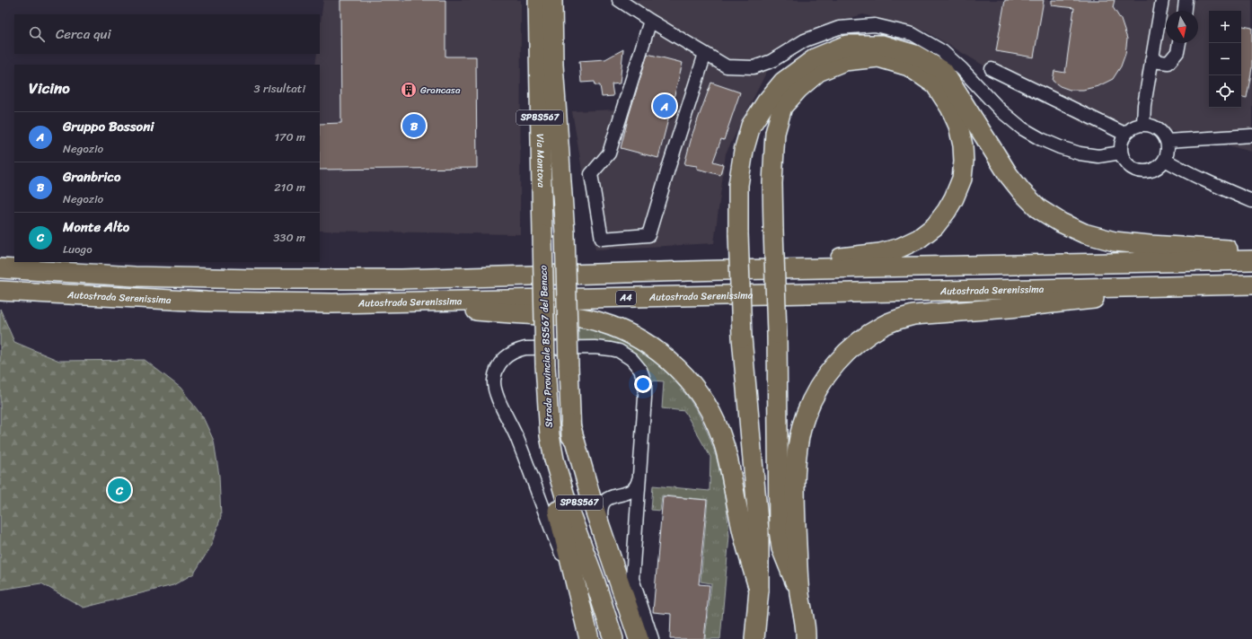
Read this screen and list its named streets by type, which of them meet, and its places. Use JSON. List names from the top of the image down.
{
  "streets": {
    "highway": [
      "SPBS567",
      "Via Mantova",
      "Autostrada Serenissima",
      "A4",
      "Strada Provinciale BS567 del Benaco"
    ]
  },
  "crossings": [
    ["Via Mantova", "Strada Provinciale BS567 del Benaco"]
  ],
  "places": {
    "building": ["Grancasa"]
  },
  "north": "bottom",
  "page": {
    "map_buttons": ["+", "−"],
    "search": "Cerca qui",
    "heading": ["Vicino", "3 risultati"],
    "pins": ["A", "B", "C"],
    "list": [
      {
        "mark": "A",
        "name": "Gruppo Bossoni",
        "note": "Negozio",
        "value": "170 m"
      },
      {
        "mark": "B",
        "name": "Granbrico",
        "note": "Negozio",
        "value": "210 m"
      },
      {
        "mark": "C",
        "name": "Monte Alto",
        "note": "Luogo",
        "value": "330 m"
      }
    ]
  }
}
